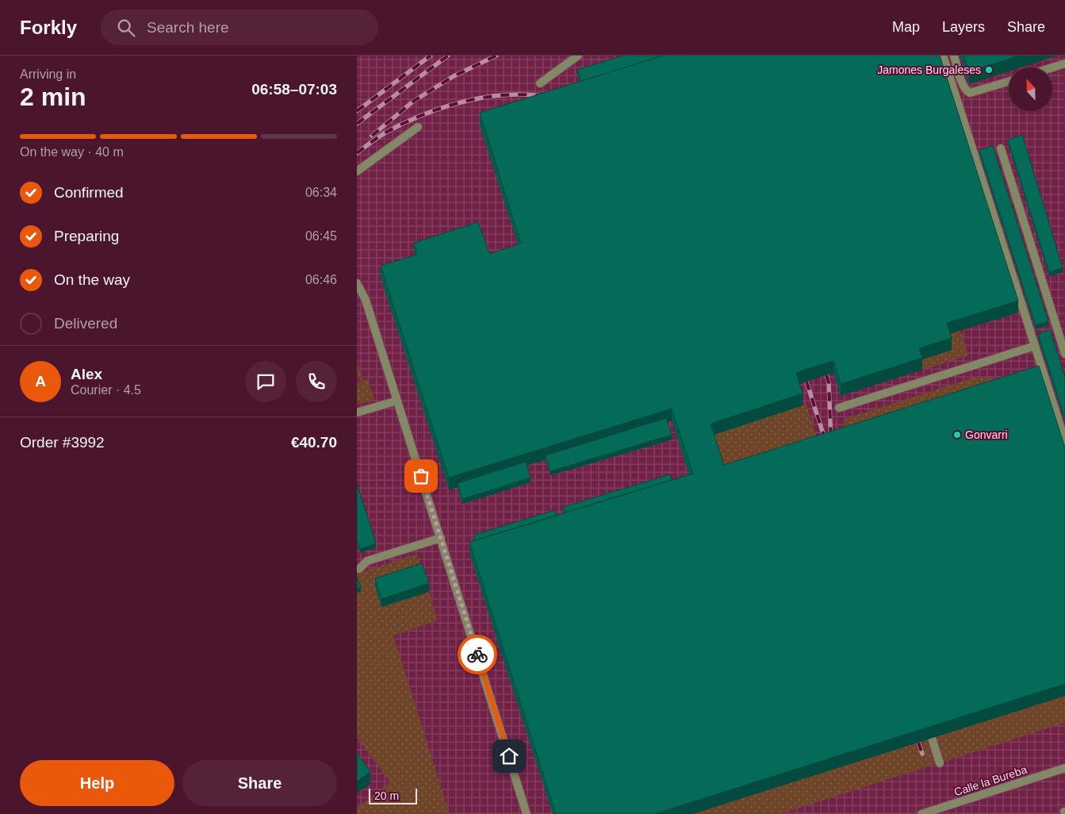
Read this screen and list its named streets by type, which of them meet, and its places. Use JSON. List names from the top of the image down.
{
  "streets": {
    "street": ["Calle la Bureba"]
  },
  "places": ["Jamones Burgaleses", "Gonvarri"],
  "scale_bar": "20 m",
  "north": "top",
  "page": {
    "header": "Forkly",
    "search": "Search here",
    "nav": ["Map", "Layers", "Share"],
    "heading": ["2 min", "Arriving in", "06:58–07:03"],
    "panel": [
      "Alex",
      "Courier · 4.5",
      "Order #3992",
      "€40.70"
    ],
    "bar": "On the way · 40 m",
    "list": [
      ["Confirmed", "06:34"],
      ["Preparing", "06:45"],
      ["On the way", "06:46"],
      "Delivered"
    ],
    "round": "A",
    "buttons": ["Help", "Share"],
    "scale": "20 m"
  }
}
